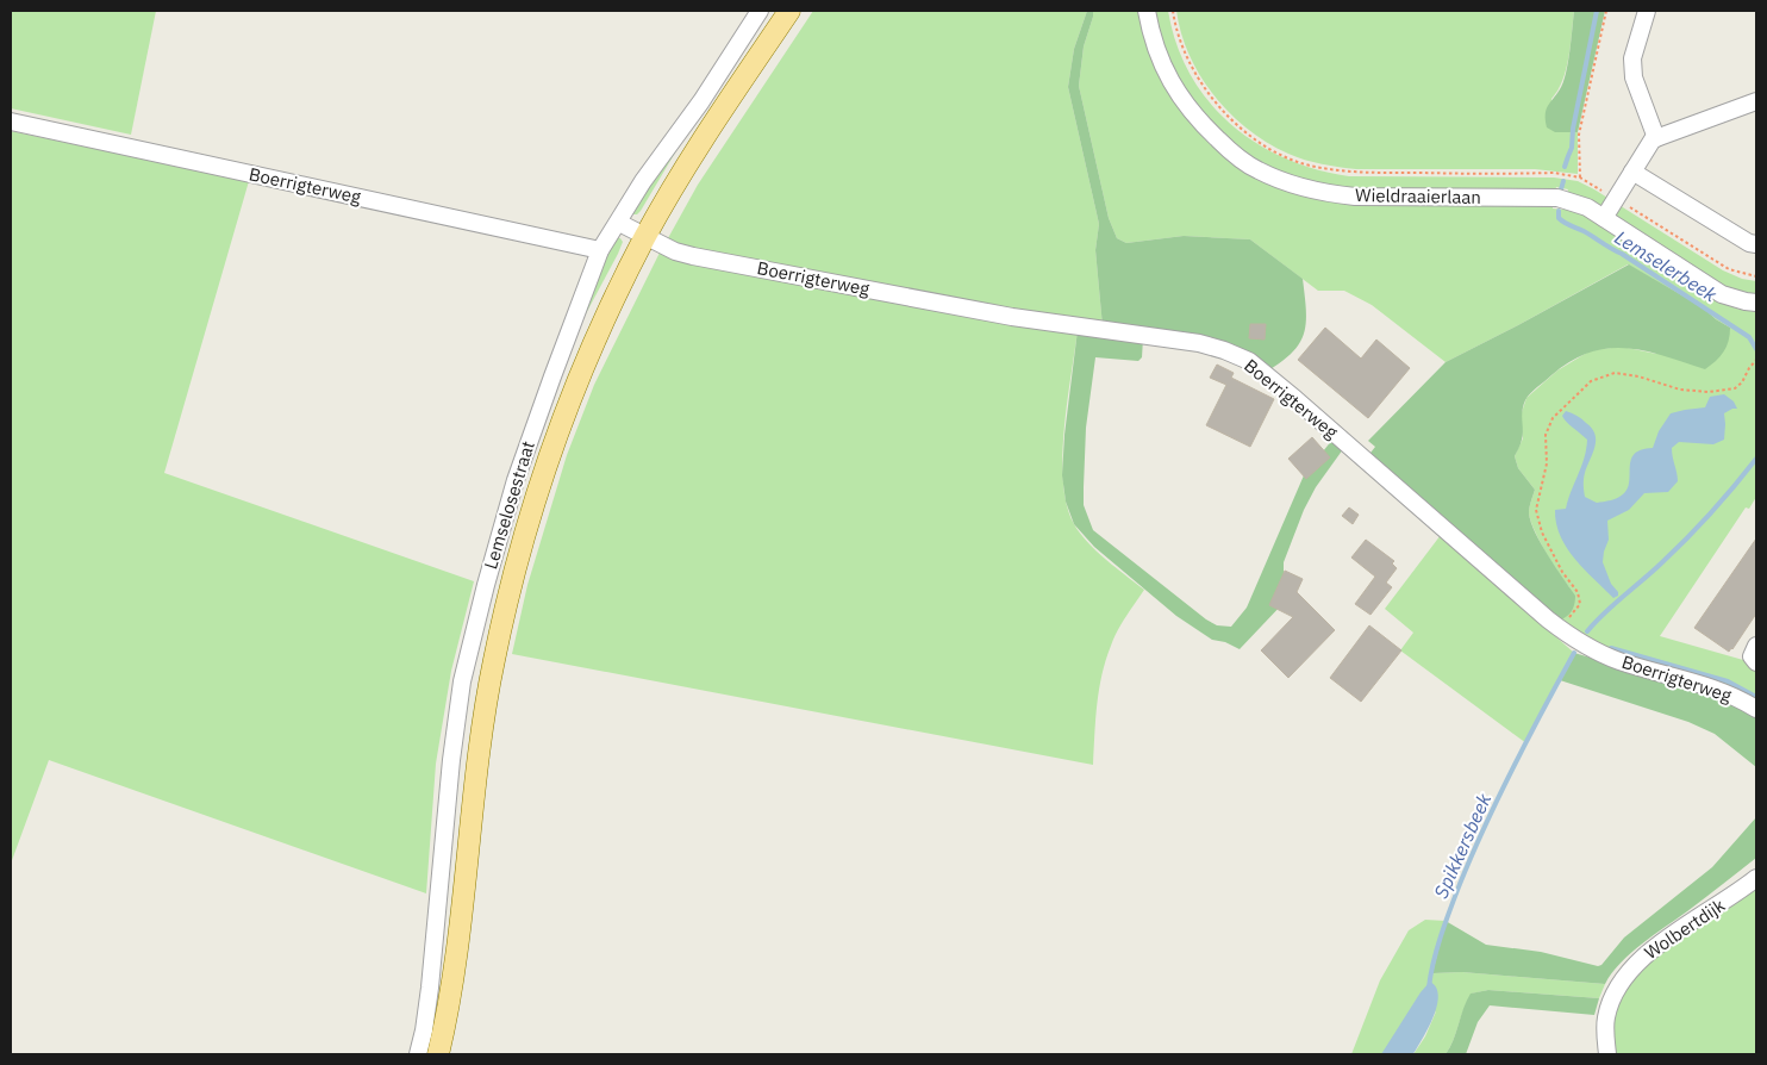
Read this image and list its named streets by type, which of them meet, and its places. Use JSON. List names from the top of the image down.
{
  "streets": {
    "street": [
      "Boerrigterweg",
      "Wieldraaierlaan",
      "Lemselosestraat",
      "Wolbertdijk"
    ]
  },
  "crossings": [
    ["Boerrigterweg", "Lemselosestraat"]
  ],
  "water": ["Lemselerbeek", "Spikkersbeek"]
}
